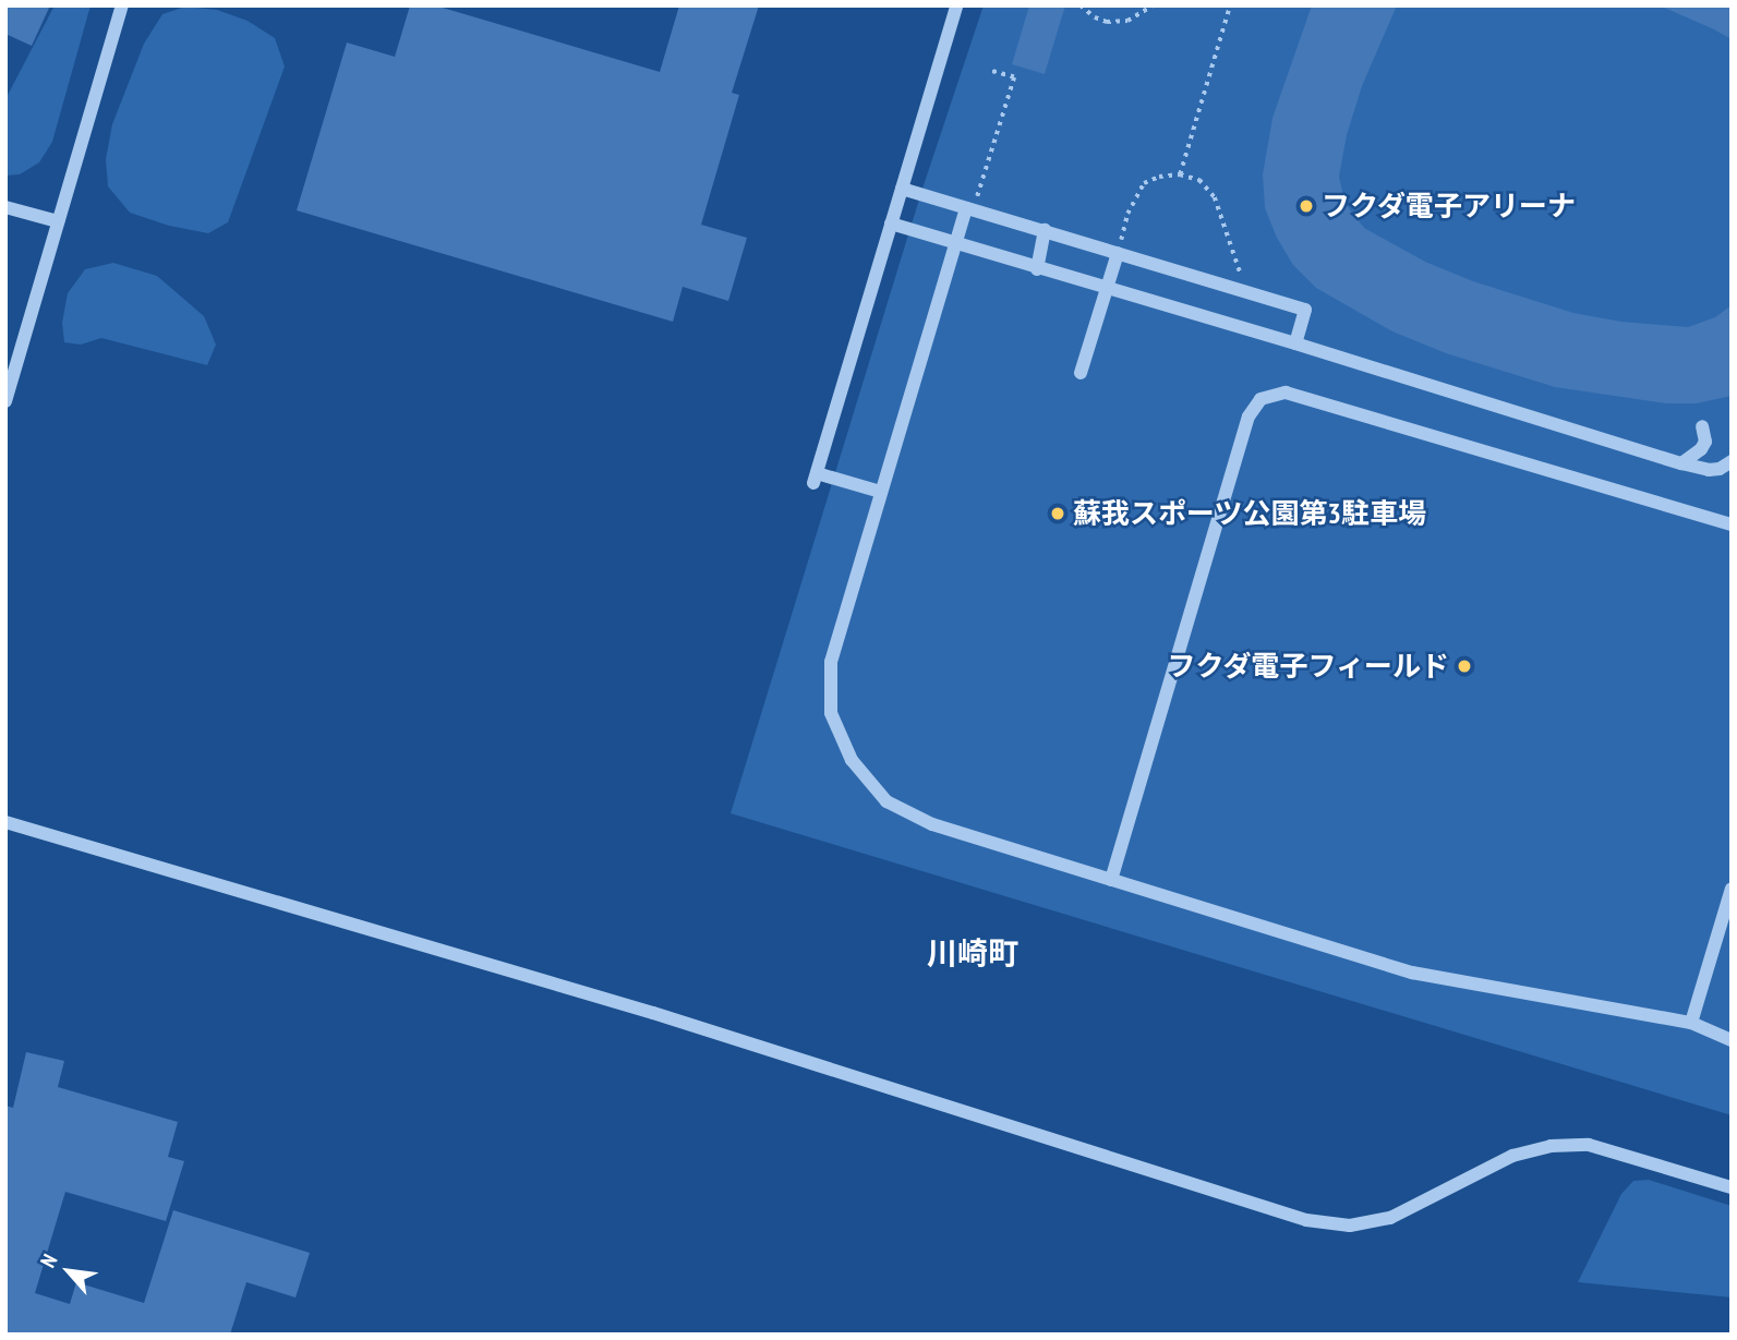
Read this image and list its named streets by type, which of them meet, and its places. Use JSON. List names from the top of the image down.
{
  "districts": ["川崎町"],
  "places": ["フクダ電子アリーナ", "蘇我スポーツ公園第3駐車場", "フクダ電子フィールド"],
  "north": "top left"
}
